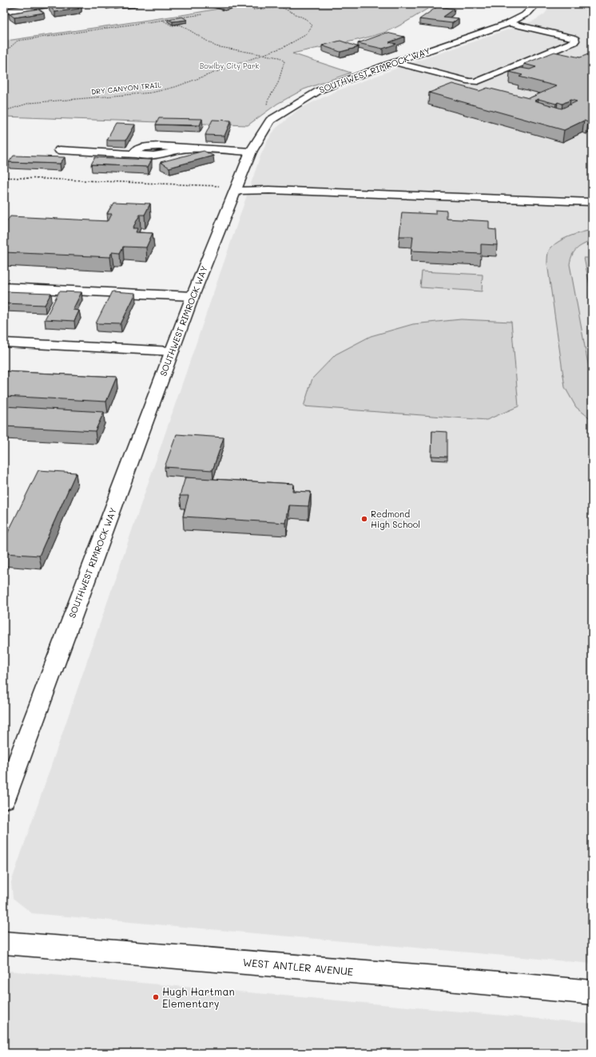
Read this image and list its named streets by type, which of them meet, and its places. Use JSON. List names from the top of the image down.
{
  "streets": {
    "main road": ["SOUTHWEST RIMROCK WAY", "WEST ANTLER AVENUE"],
    "path": ["DRY CANYON TRAIL"]
  },
  "parks": ["Bowlby City Park"],
  "places": ["Redmond High School", "Hugh Hartman Elementary"]
}
